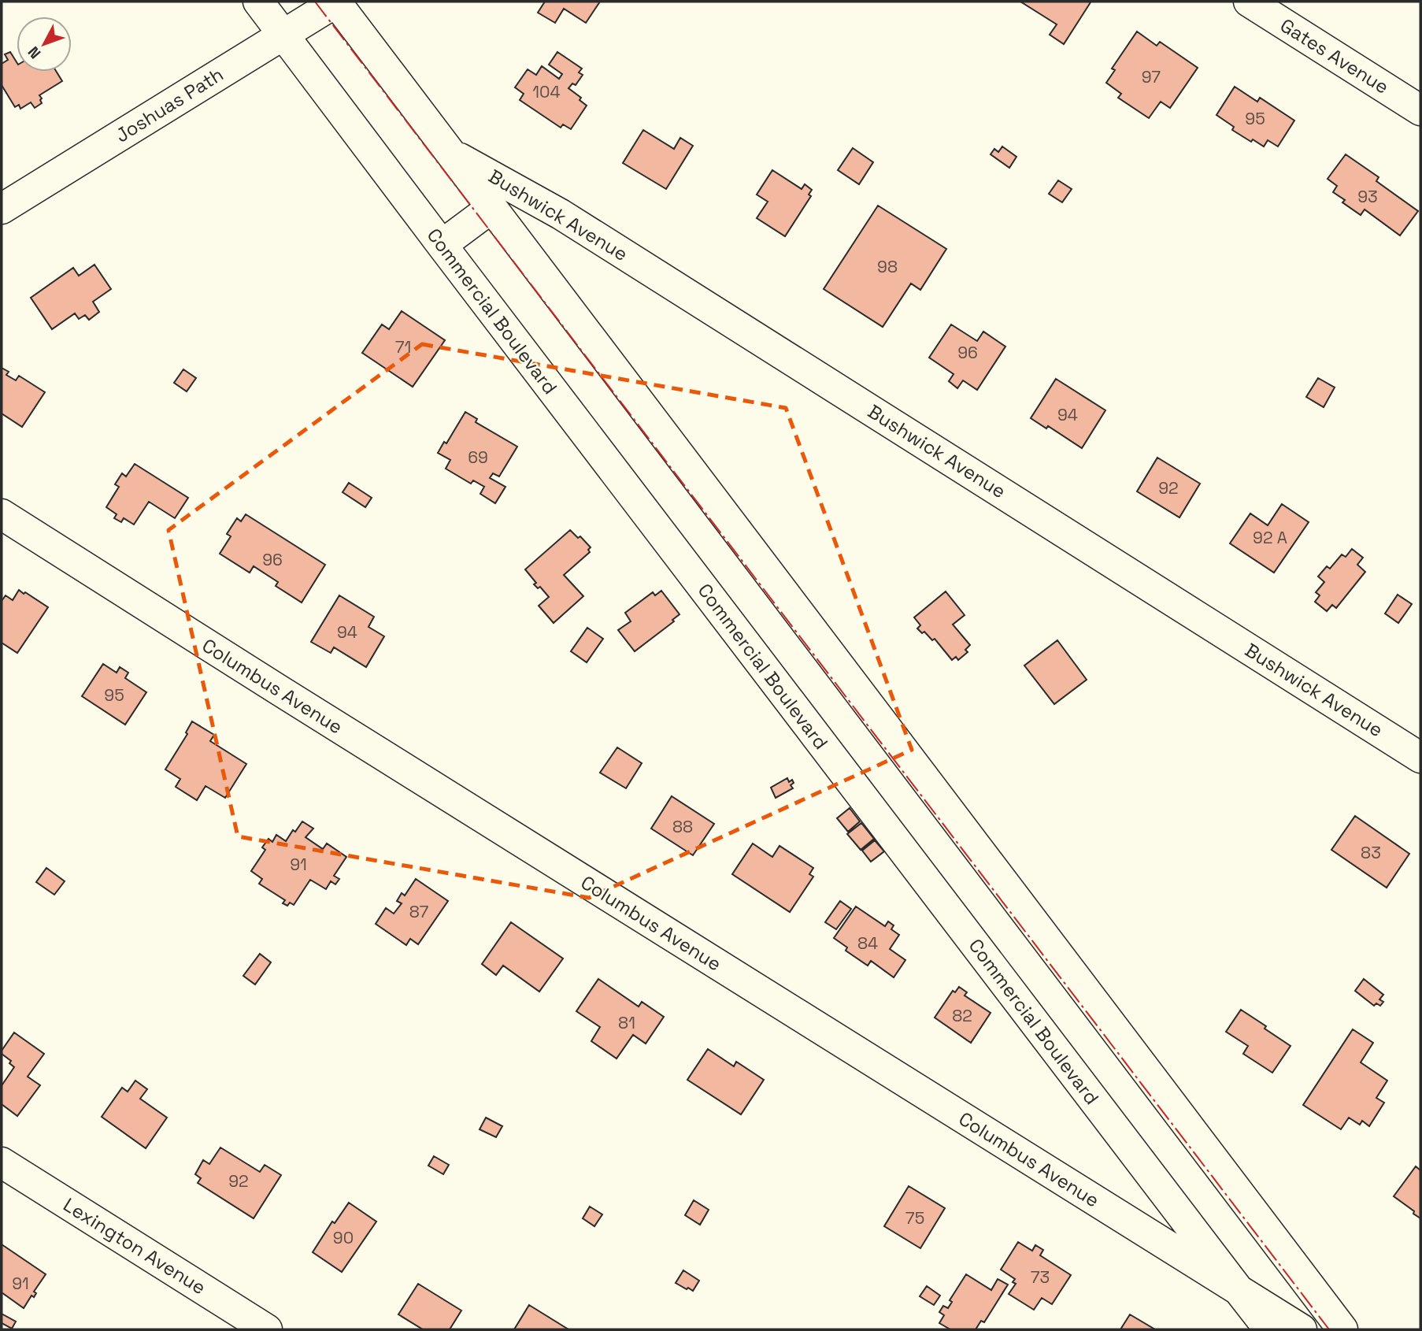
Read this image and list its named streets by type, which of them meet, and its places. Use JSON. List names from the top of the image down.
{
  "streets": {
    "street": [
      "Gates Avenue",
      "Joshuas Path",
      "Bushwick Avenue",
      "Commercial Boulevard",
      "Columbus Avenue",
      "Lexington Avenue"
    ]
  },
  "crossings": [
    ["Joshuas Path", "Commercial Boulevard"],
    ["Commercial Boulevard", "Columbus Avenue"]
  ],
  "house_numbers": [
    "97",
    "104",
    "95",
    "93",
    "98",
    "71",
    "96",
    "94",
    "69",
    "92",
    "92 A",
    "96",
    "94",
    "95",
    "88",
    "83",
    "91",
    "87",
    "84",
    "82",
    "81",
    "92",
    "75",
    "90",
    "73",
    "91"
  ],
  "north": "bottom left"
}
